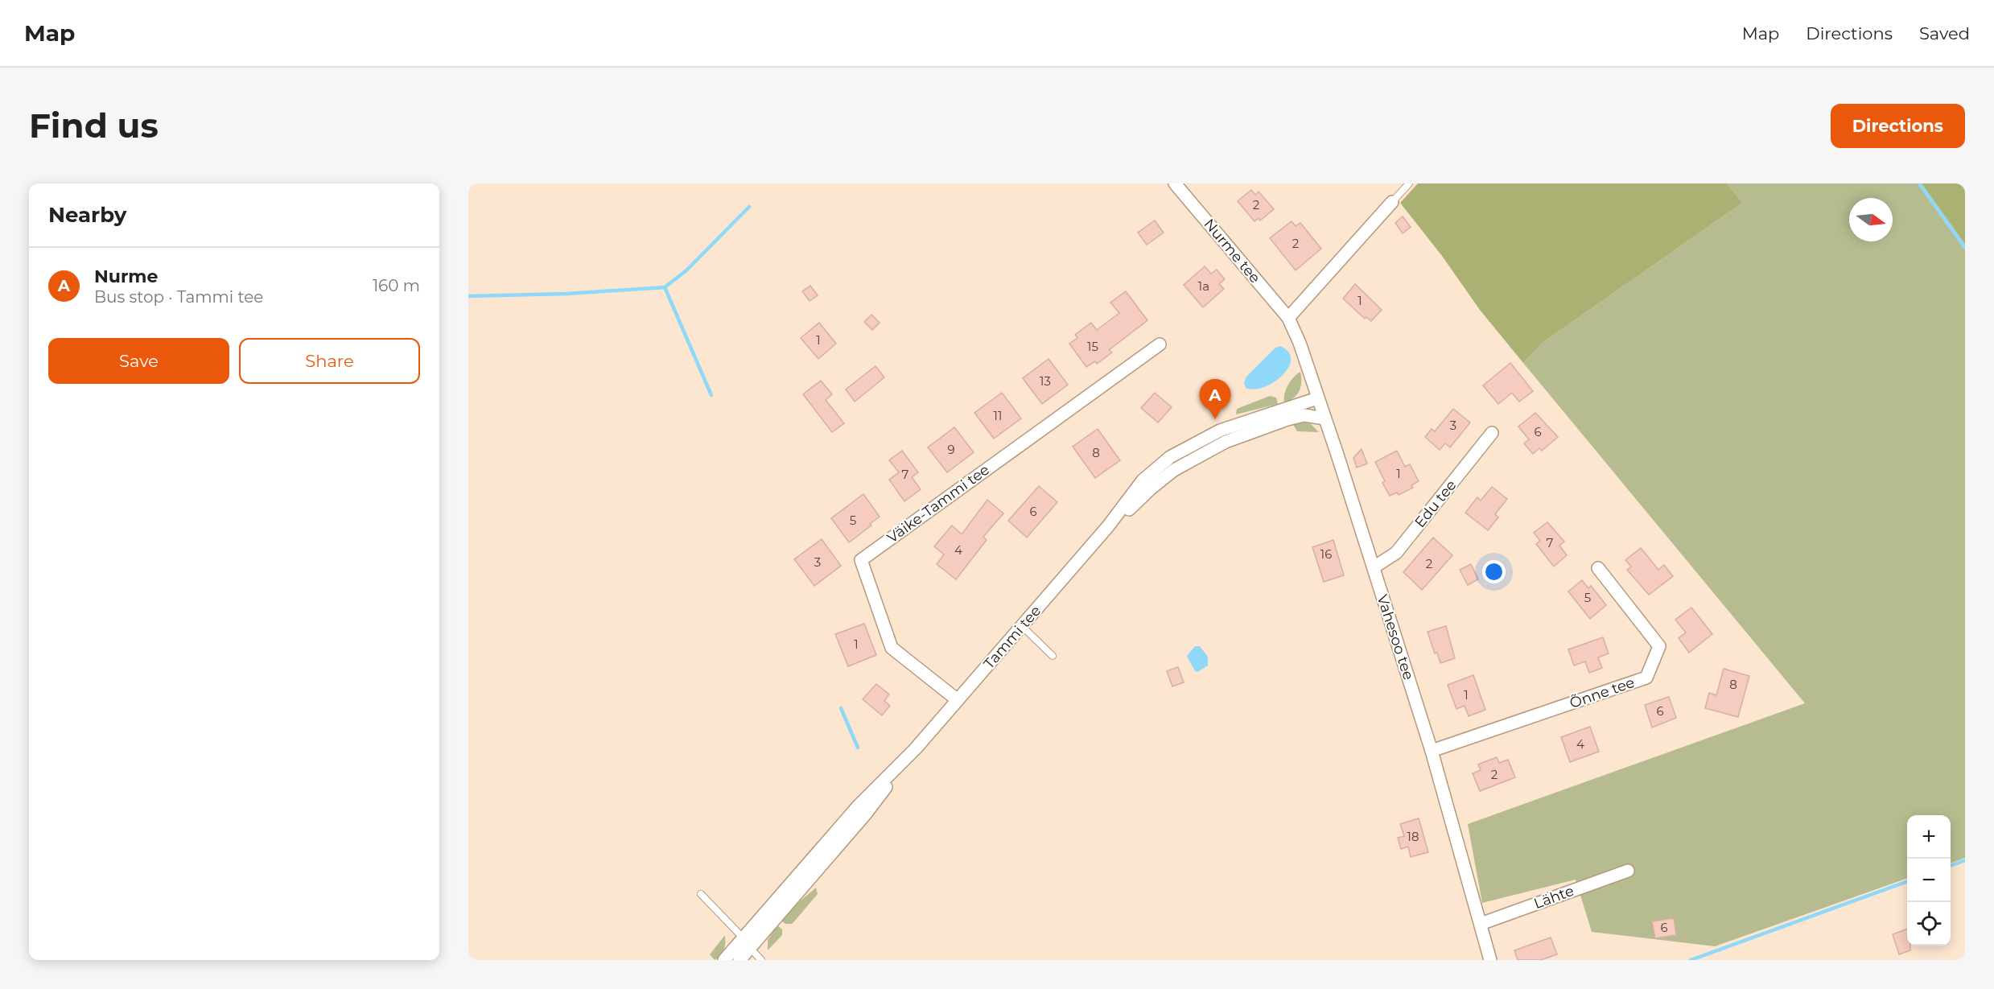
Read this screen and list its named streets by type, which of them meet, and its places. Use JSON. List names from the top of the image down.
{
  "streets": {
    "street": [
      "Nurme tee",
      "Väike-Tammi tee",
      "Edu tee",
      "Tammi tee",
      "Vahesoo tee",
      "Õnne tee",
      "Lähte"
    ]
  },
  "crossings": [
    ["Nurme tee", "Vahesoo tee"],
    ["Väike-Tammi tee", "Tammi tee"],
    ["Edu tee", "Vahesoo tee"],
    ["Tammi tee", "Vahesoo tee"],
    ["Vahesoo tee", "Õnne tee"],
    ["Vahesoo tee", "Lähte"]
  ],
  "house_numbers": [
    "2",
    "2",
    "1a",
    "1",
    "1",
    "15",
    "13",
    "11",
    "3",
    "6",
    "9",
    "8",
    "1",
    "7",
    "6",
    "5",
    "7",
    "4",
    "16",
    "3",
    "2",
    "5",
    "1",
    "8",
    "1",
    "6",
    "4",
    "2",
    "18",
    "6"
  ],
  "north": "right",
  "page": {
    "header": "Map",
    "nav": ["Map", "Directions", "Saved"],
    "buttons": [
      "Directions",
      ["Save", "Share"]
    ],
    "title": "Find us",
    "heading": "Nearby",
    "list": [
      {
        "mark": "A",
        "name": "Nurme",
        "note": "Bus stop · Tammi tee",
        "value": "160 m"
      }
    ],
    "pins": "A",
    "map_buttons": ["+", "−"]
  }
}
